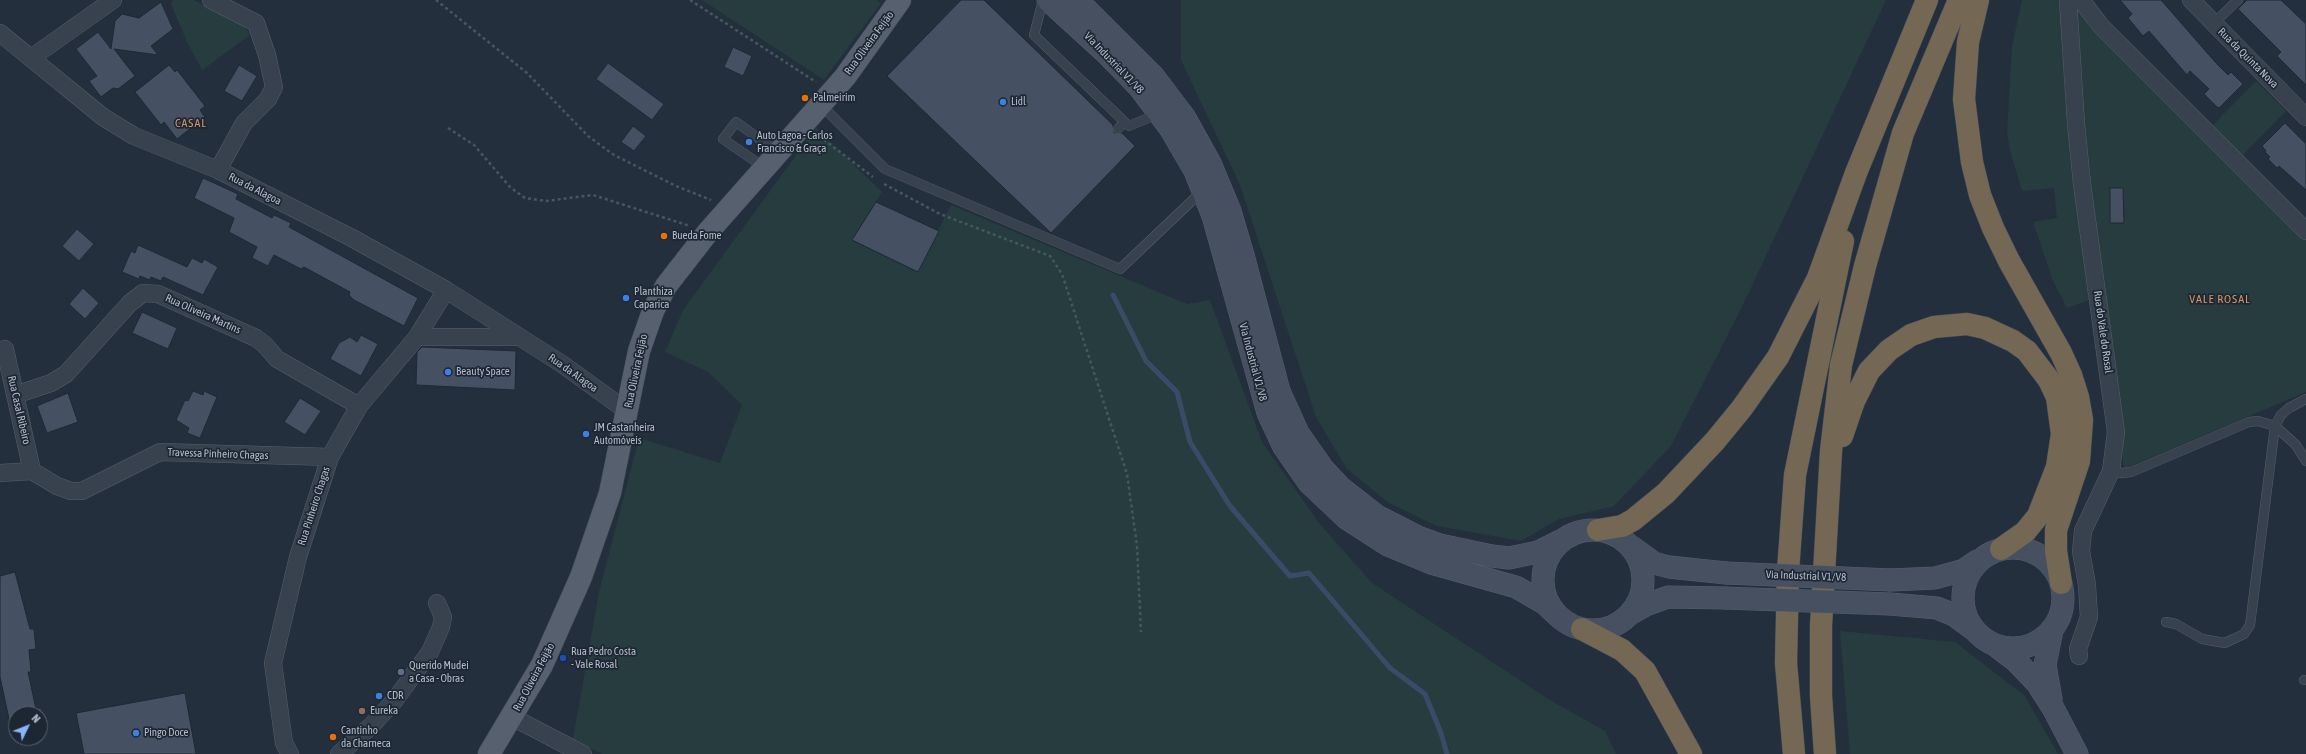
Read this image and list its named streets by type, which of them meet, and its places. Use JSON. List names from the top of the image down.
{
  "streets": {
    "main road": ["Rua Oliveira Feijão", "Via Industrial V1/V8"],
    "street": [
      "Rua da Quinta Nova",
      "Rua da Alagoa",
      "Rua Oliveira Martins",
      "Rua do Vale do Rosal",
      "Rua Casal Ribeiro",
      "Travessa Pinheiro Chagas",
      "Rua Pinheiro Chagas"
    ]
  },
  "crossings": [
    ["Rua Oliveira Feijão", "Rua da Alagoa"],
    ["Rua da Alagoa", "Rua Pinheiro Chagas"],
    ["Rua Oliveira Martins", "Rua Casal Ribeiro"],
    ["Rua Oliveira Martins", "Rua Pinheiro Chagas"],
    ["Rua Casal Ribeiro", "Travessa Pinheiro Chagas"],
    ["Travessa Pinheiro Chagas", "Rua Pinheiro Chagas"]
  ],
  "districts": ["CASAL", "VALE ROSAL"],
  "places": [
    "Palmeirim",
    "Lidl",
    "Auto Lagoa - Carlos Francisco & Graça",
    "Bueda Fome",
    "Planthiza Caparica",
    "Beauty Space",
    "JM Castanheira Automóveis",
    "Rua Pedro Costa - Vale Rosal",
    "Querido Mudei a Casa - Obras",
    "CDR",
    "Eureka",
    "Pingo Doce",
    "Cantinho da Charneca"
  ],
  "north": "top right"
}
